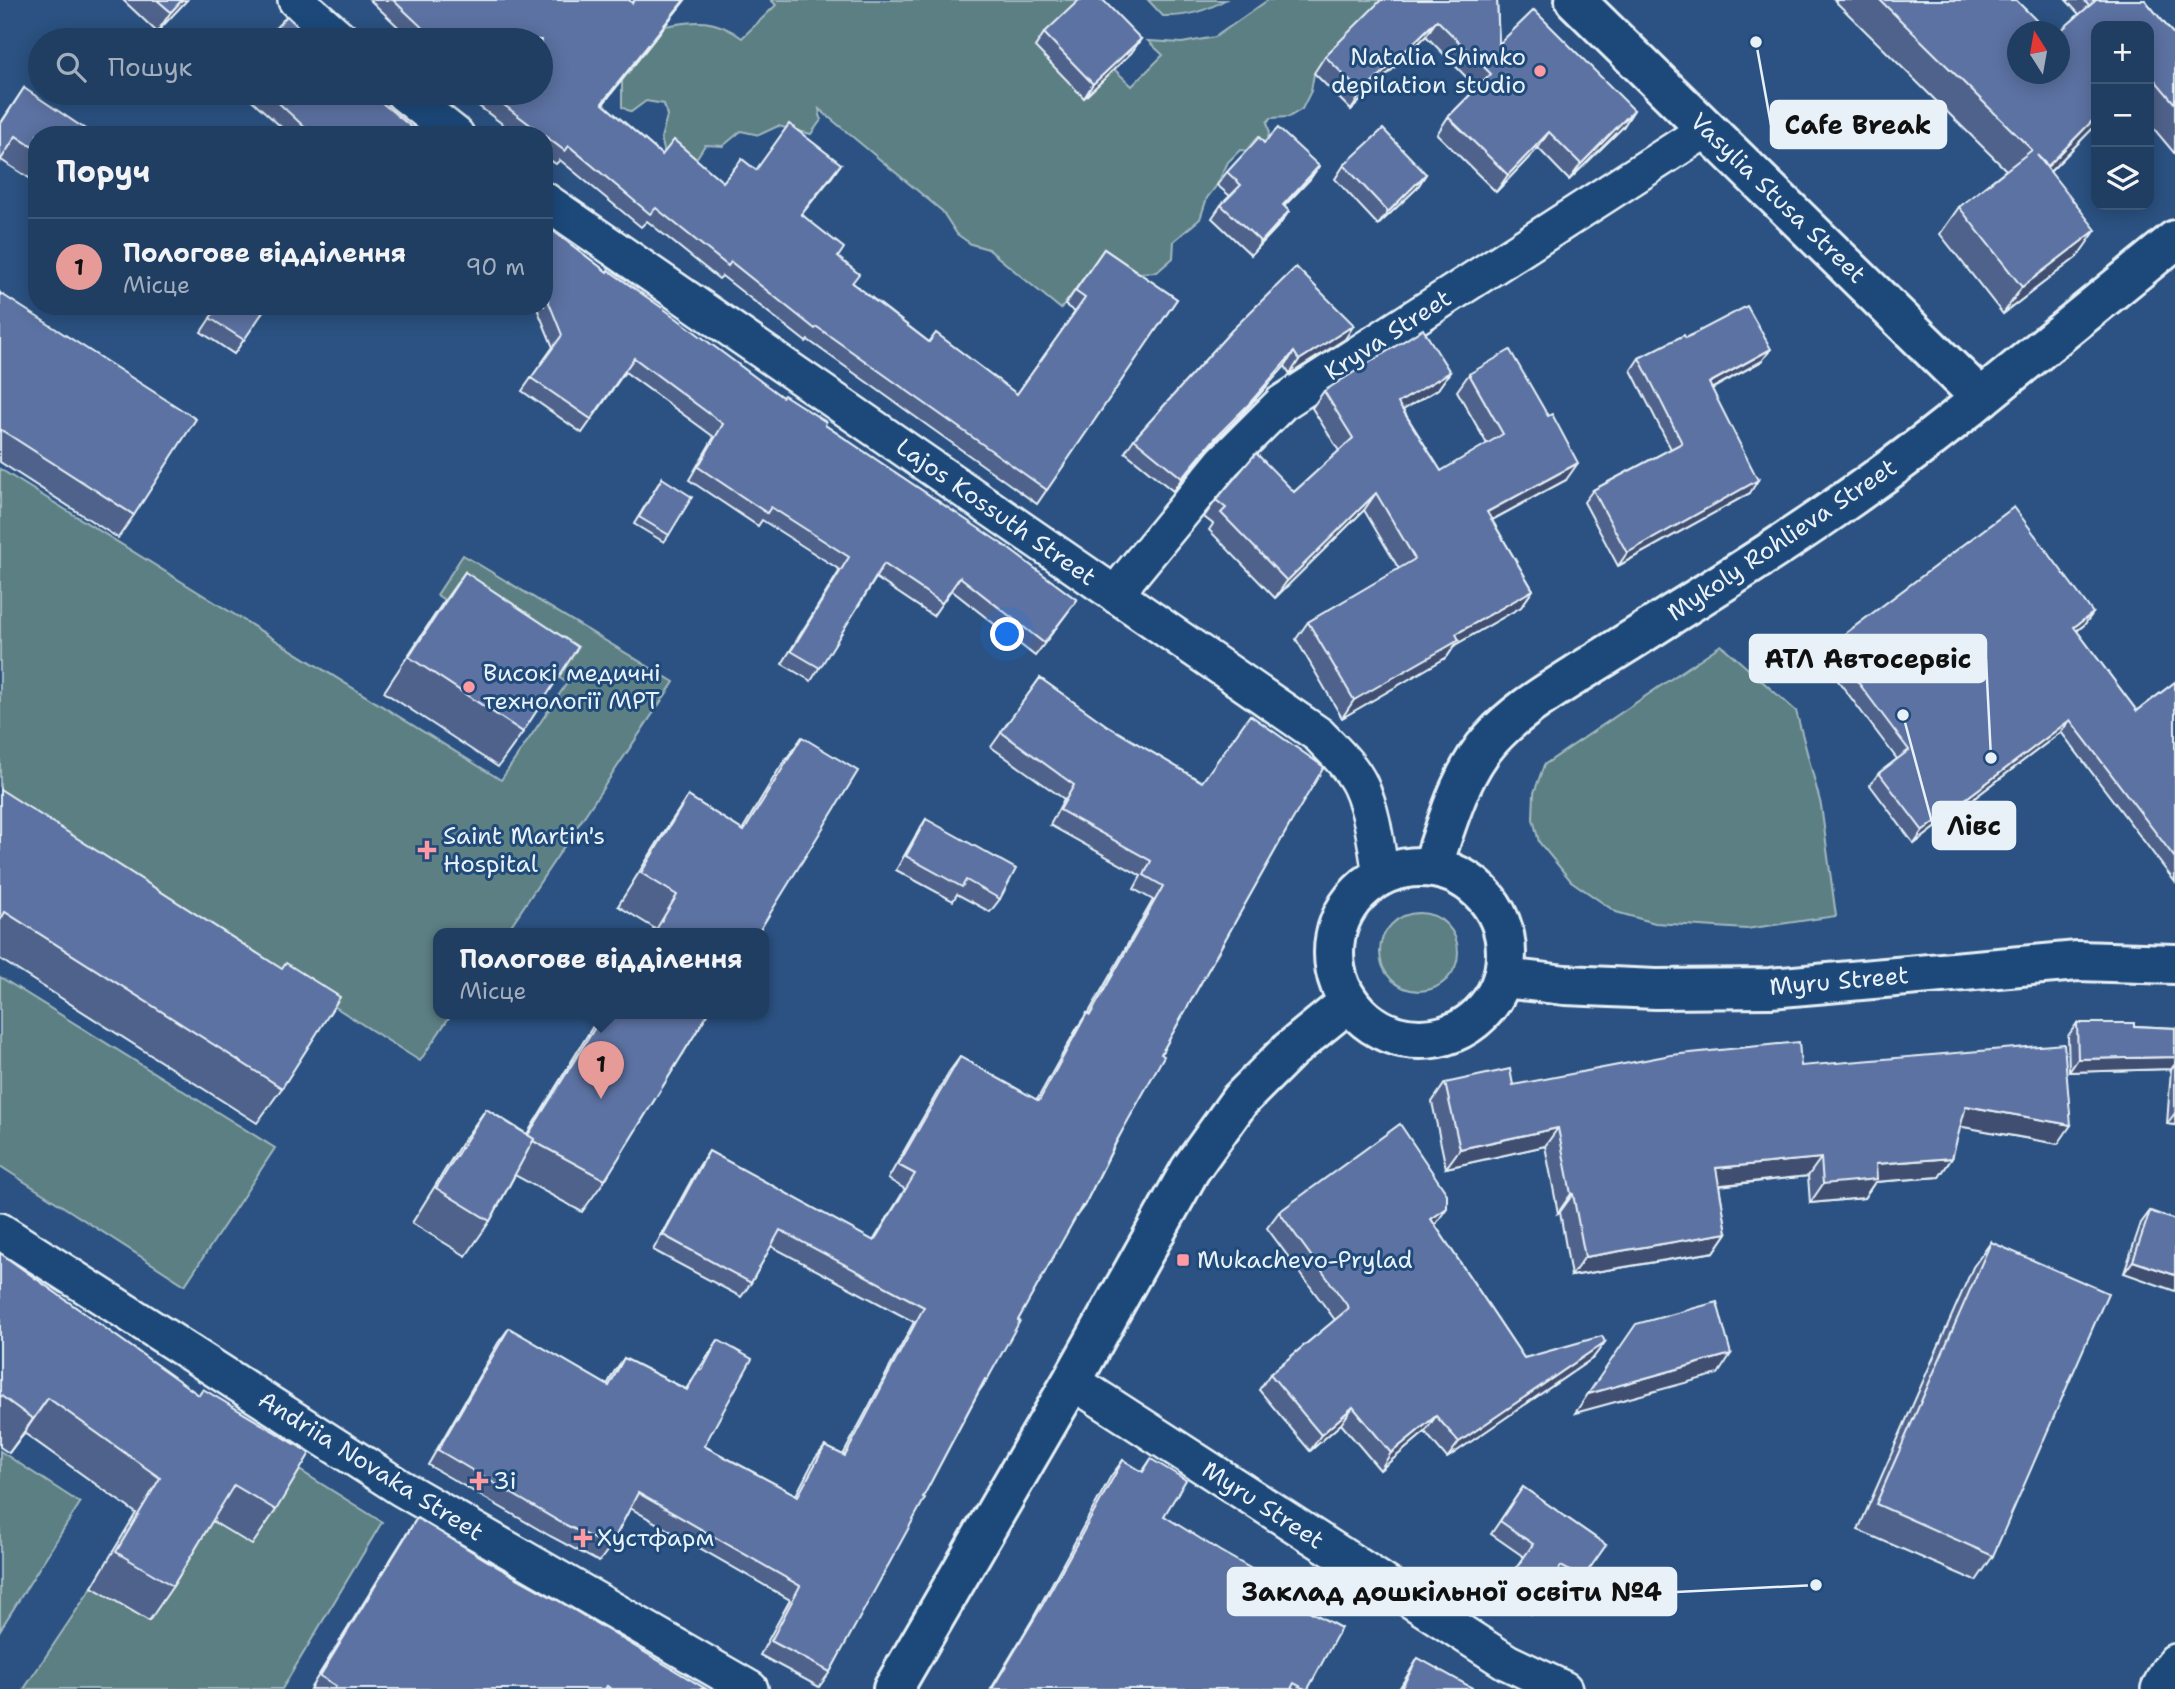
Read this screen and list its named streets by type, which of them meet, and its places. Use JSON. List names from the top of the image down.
{
  "streets": {
    "main road": ["Vasylia Stusa Street", "Mykoly Rohlieva Street", "Myru Street"],
    "street": ["Kryva Street", "Lajos Kossuth Street", "Andriia Novaka Street"]
  },
  "crossings": [
    ["Vasylia Stusa Street", "Kryva Street"],
    ["Vasylia Stusa Street", "Mykoly Rohlieva Street"],
    ["Kryva Street", "Lajos Kossuth Street"],
    ["Lajos Kossuth Street", "Mykoly Rohlieva Street"],
    ["Lajos Kossuth Street", "Myru Street"],
    ["Mykoly Rohlieva Street", "Myru Street"]
  ],
  "places": {
    "other": [
      "Cafe Break",
      "Natalia Shimko depilation studio",
      "Високі медичні технології МРТ",
      "Лівс",
      "АТЛ Автосервіс",
      "Заклад дошкільної освіти №4"
    ],
    "health": ["Saint Martin's Hospital", "3i", "Хустфарм"],
    "transit": ["Mukachevo-Prylad"]
  },
  "north": "top",
  "page": {
    "map_buttons": ["+", "−"],
    "search": "Пошук",
    "heading": "Поруч",
    "list": [
      {
        "mark": "1",
        "name": "Пологове відділення",
        "note": "Місце",
        "value": "90 m"
      }
    ],
    "popup": ["Пологове відділення", "Місце"],
    "pins": "1"
  }
}
